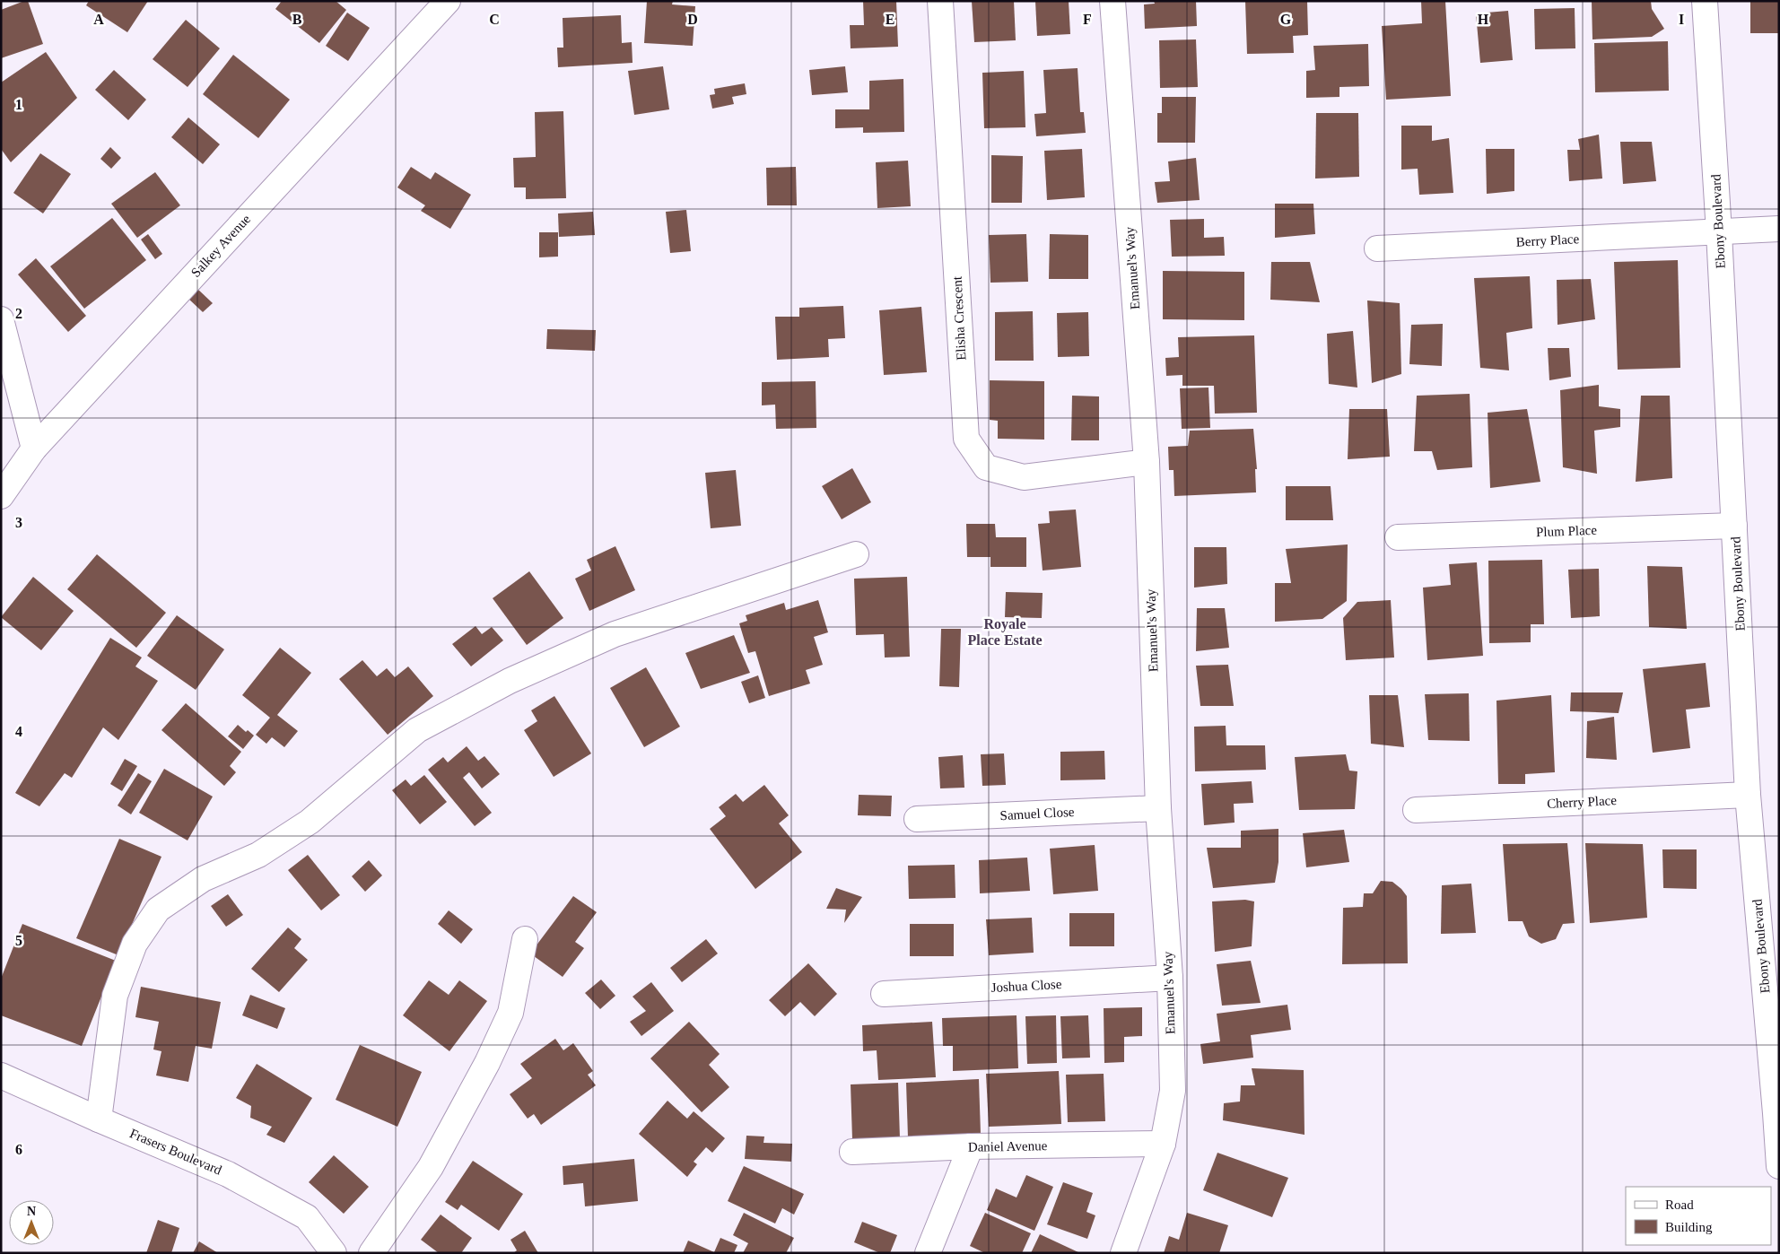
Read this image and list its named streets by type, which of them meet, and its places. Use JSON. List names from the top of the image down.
{
  "streets": {
    "street": [
      "Ebony Boulevard",
      "Berry Place",
      "Salkey Avenue",
      "Emanuel's Way",
      "Elisha Crescent",
      "Plum Place",
      "Cherry Place",
      "Samuel Close",
      "Joshua Close",
      "Daniel Avenue",
      "Frasers Boulevard"
    ]
  },
  "crossings": [
    ["Ebony Boulevard", "Berry Place"],
    ["Ebony Boulevard", "Plum Place"],
    ["Ebony Boulevard", "Cherry Place"],
    ["Emanuel's Way", "Elisha Crescent"],
    ["Emanuel's Way", "Samuel Close"],
    ["Emanuel's Way", "Joshua Close"],
    ["Emanuel's Way", "Daniel Avenue"]
  ],
  "districts": ["Royale Place Estate"],
  "legend": ["Road", "Building"],
  "north": "top",
  "grid": {
    "columns": [
      "A",
      "B",
      "C",
      "D",
      "E",
      "F",
      "G",
      "H",
      "I"
    ],
    "rows": [
      "1",
      "2",
      "3",
      "4",
      "5",
      "6"
    ]
  }
}
